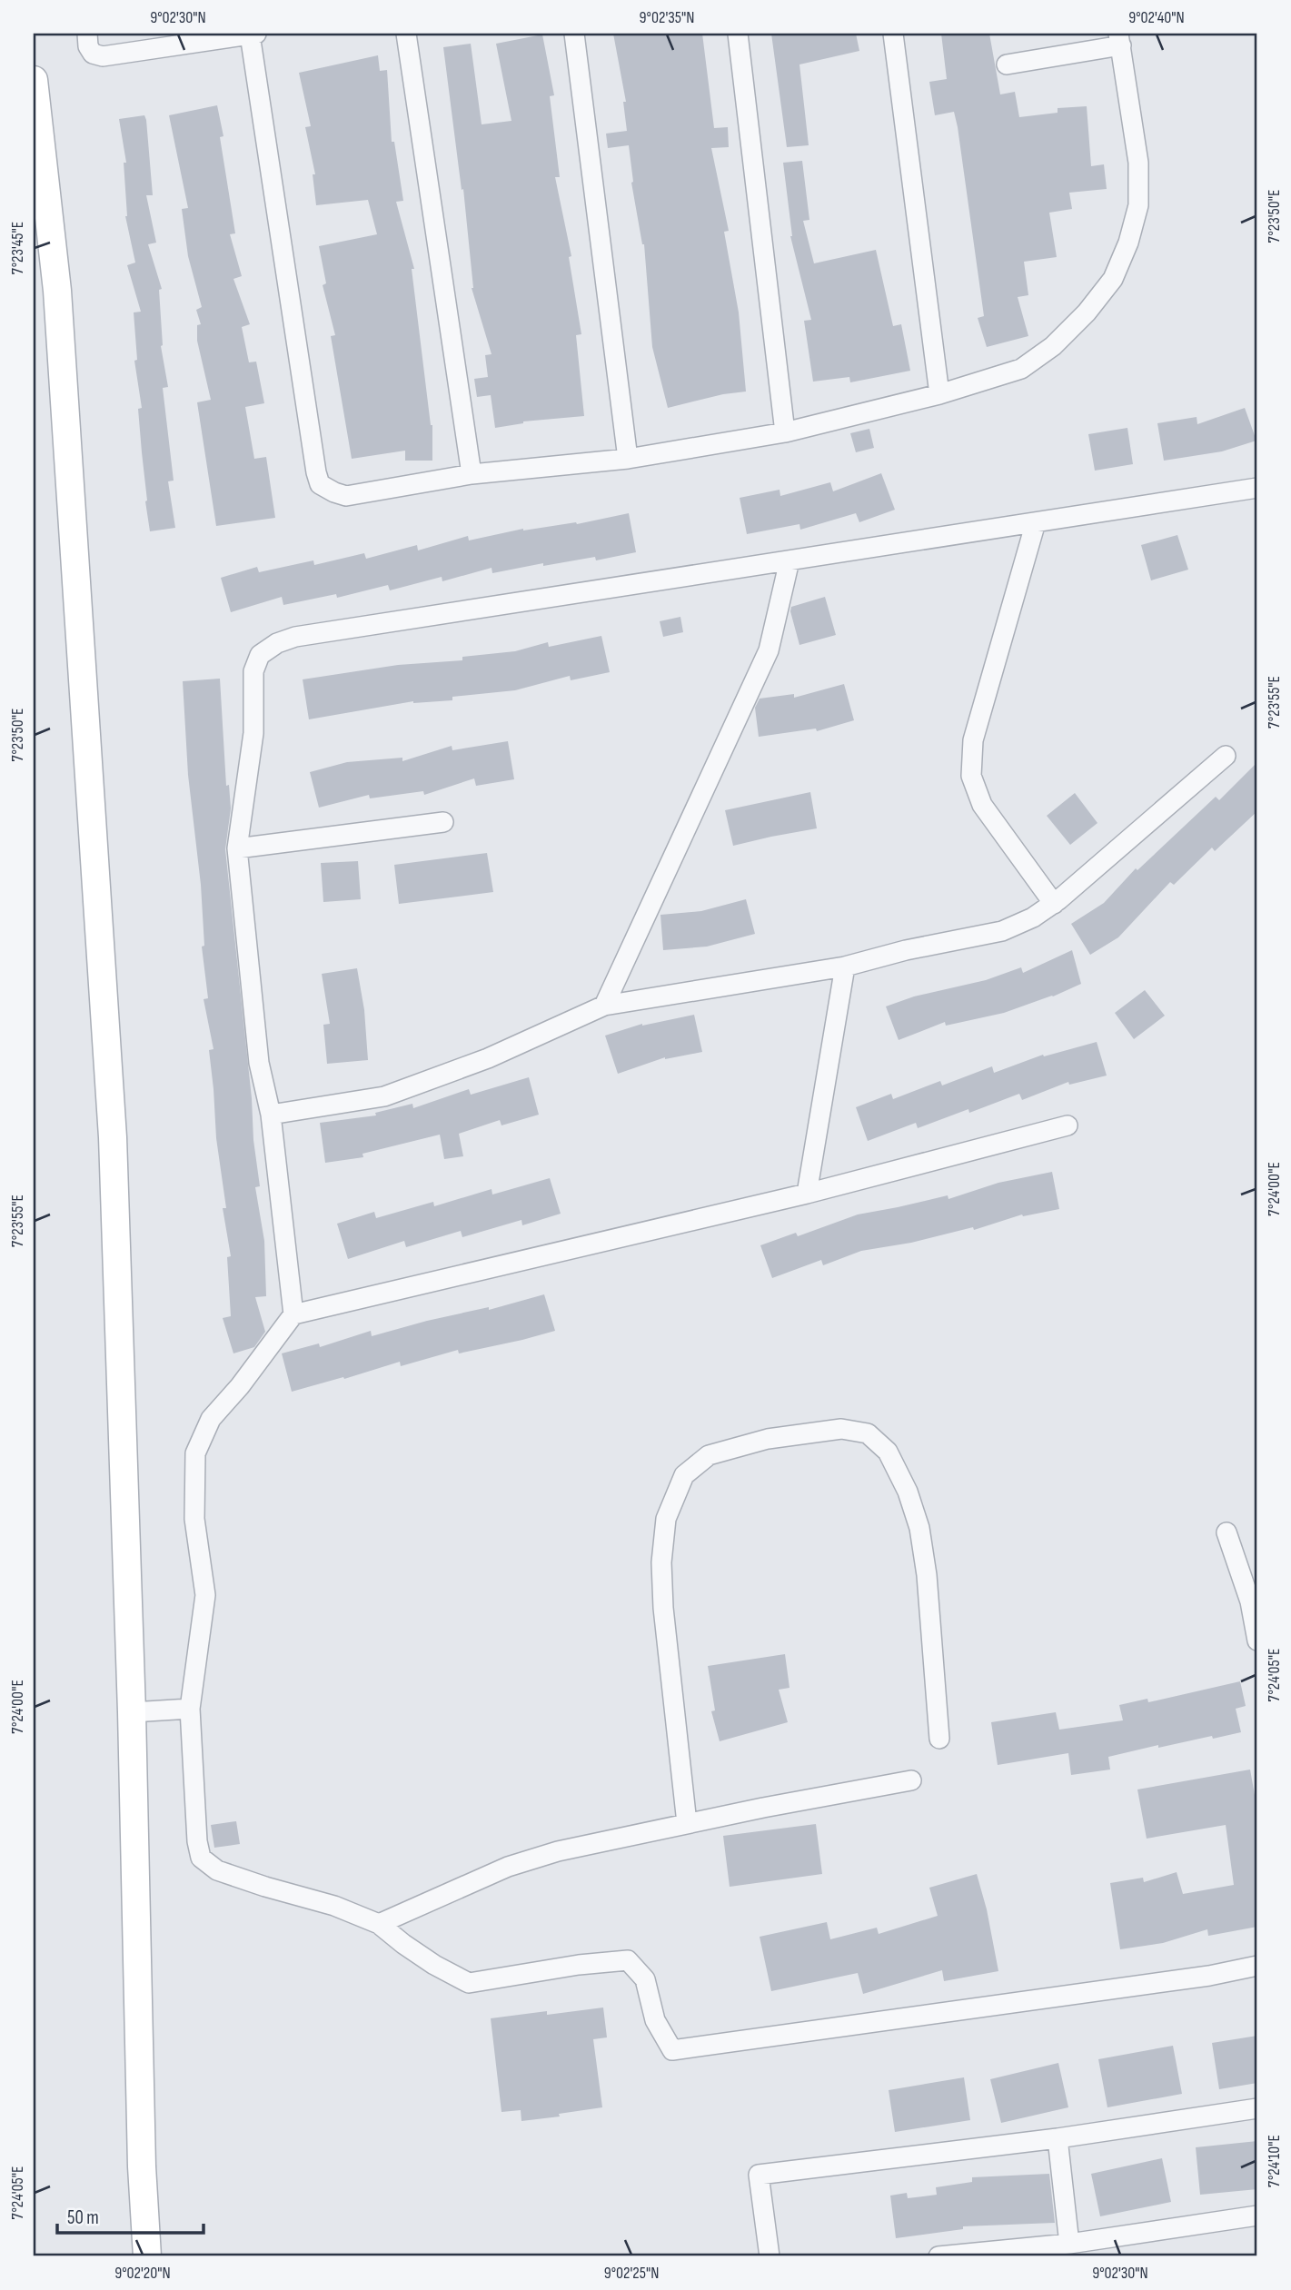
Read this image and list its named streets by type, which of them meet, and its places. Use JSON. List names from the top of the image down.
{
  "scale_bar": "50 m",
  "coordinates": [
    "9°02'30\"N",
    "9°02'35\"N",
    "9°02'40\"N",
    "7°23'50\"E",
    "7°23'45\"E",
    "7°23'55\"E",
    "7°24'00\"E",
    "7°24'05\"E",
    "7°24'10\"E",
    "9°02'20\"N",
    "9°02'25\"N"
  ]
}
